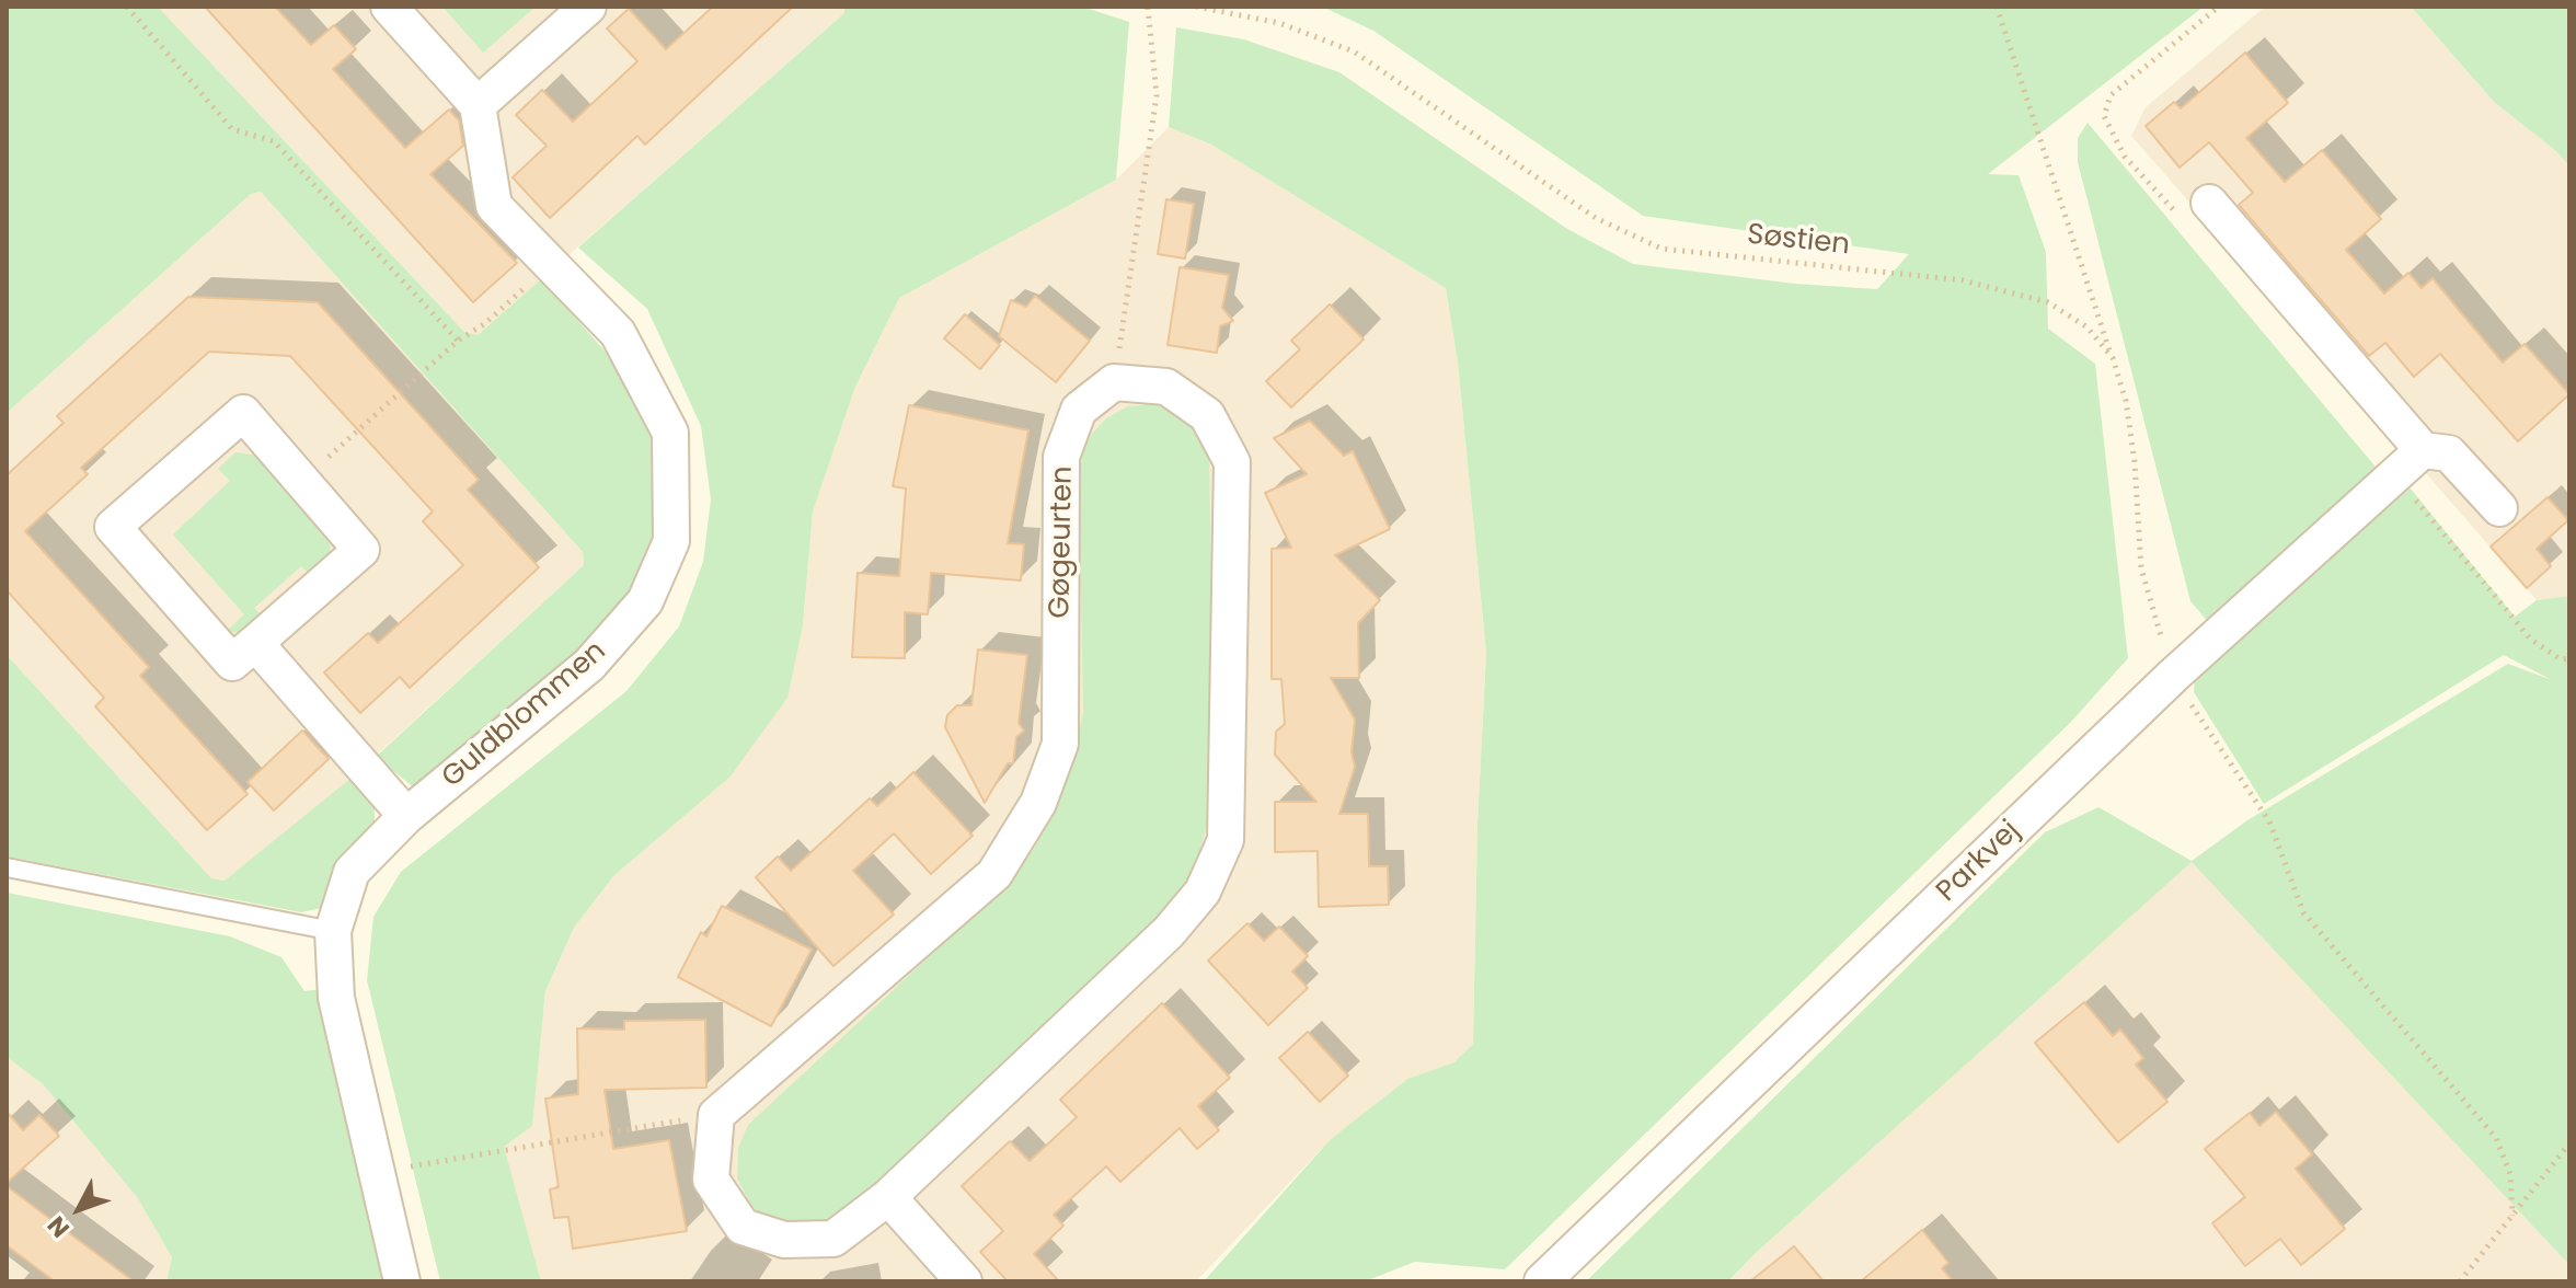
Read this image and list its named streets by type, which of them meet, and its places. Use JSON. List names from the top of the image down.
{
  "streets": {
    "street": ["Gøgeurten", "Guldblommen", "Parkvej"],
    "path": ["Søstien"]
  },
  "crossings": [
    ["Søstien", "Parkvej"]
  ],
  "north": "bottom left"
}
